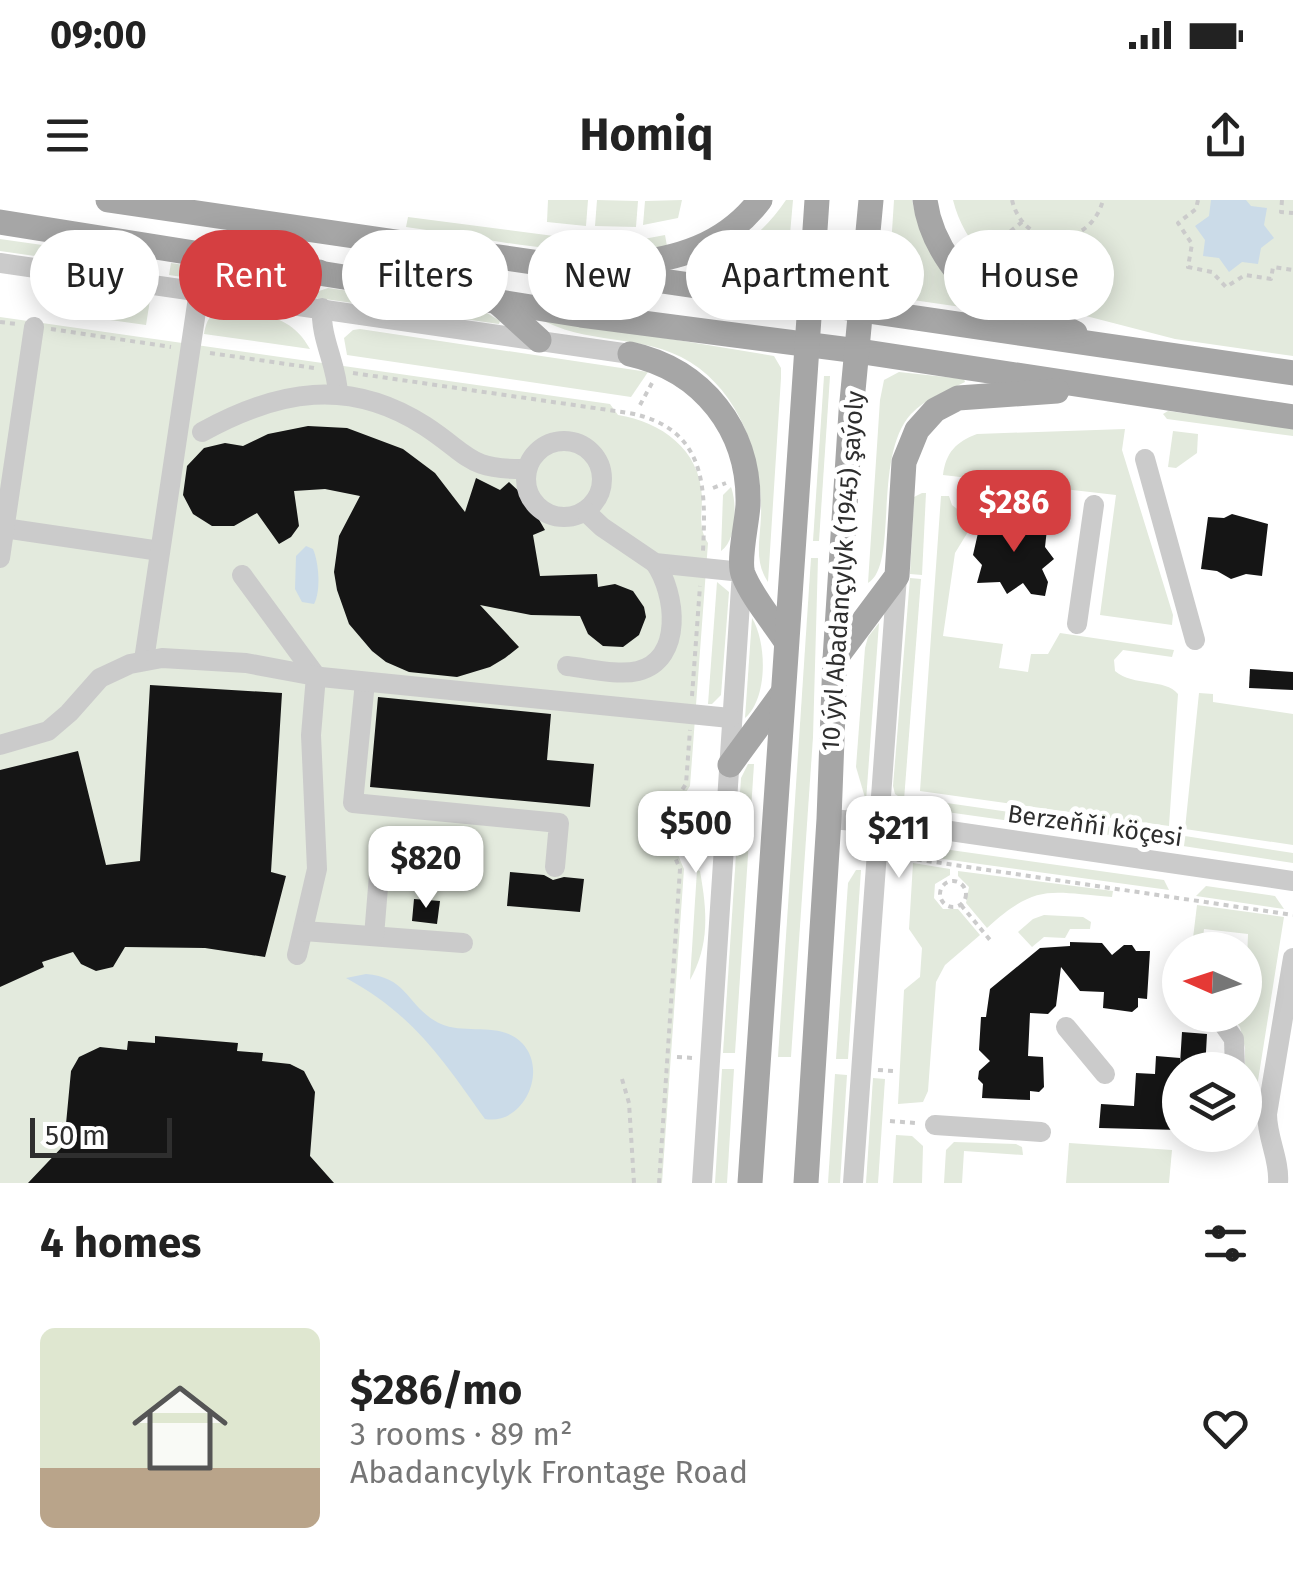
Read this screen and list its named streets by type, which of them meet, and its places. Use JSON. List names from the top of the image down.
{
  "streets": {
    "main road": ["10 ýyl Abadançylyk (1945) şaýoly"],
    "street": ["Berzeňňi köçesi"]
  },
  "crossings": [
    ["10 ýyl Abadançylyk (1945) şaýoly", "Berzeňňi köçesi"]
  ],
  "scale_bar": "50 m",
  "north": "left",
  "page": {
    "status": "09:00",
    "header": "Homiq",
    "chip": [
      "Buy",
      "Rent",
      "Filters",
      "New",
      "Apartment",
      "House"
    ],
    "price": [
      "$286",
      "$500",
      "$211",
      "$820"
    ],
    "scale": "50 m",
    "heading": "4 homes",
    "list": [
      {
        "name": "$286/mo",
        "note": "3 rooms · 89 m² · Abadancylyk Frontage Road"
      }
    ]
  }
}
